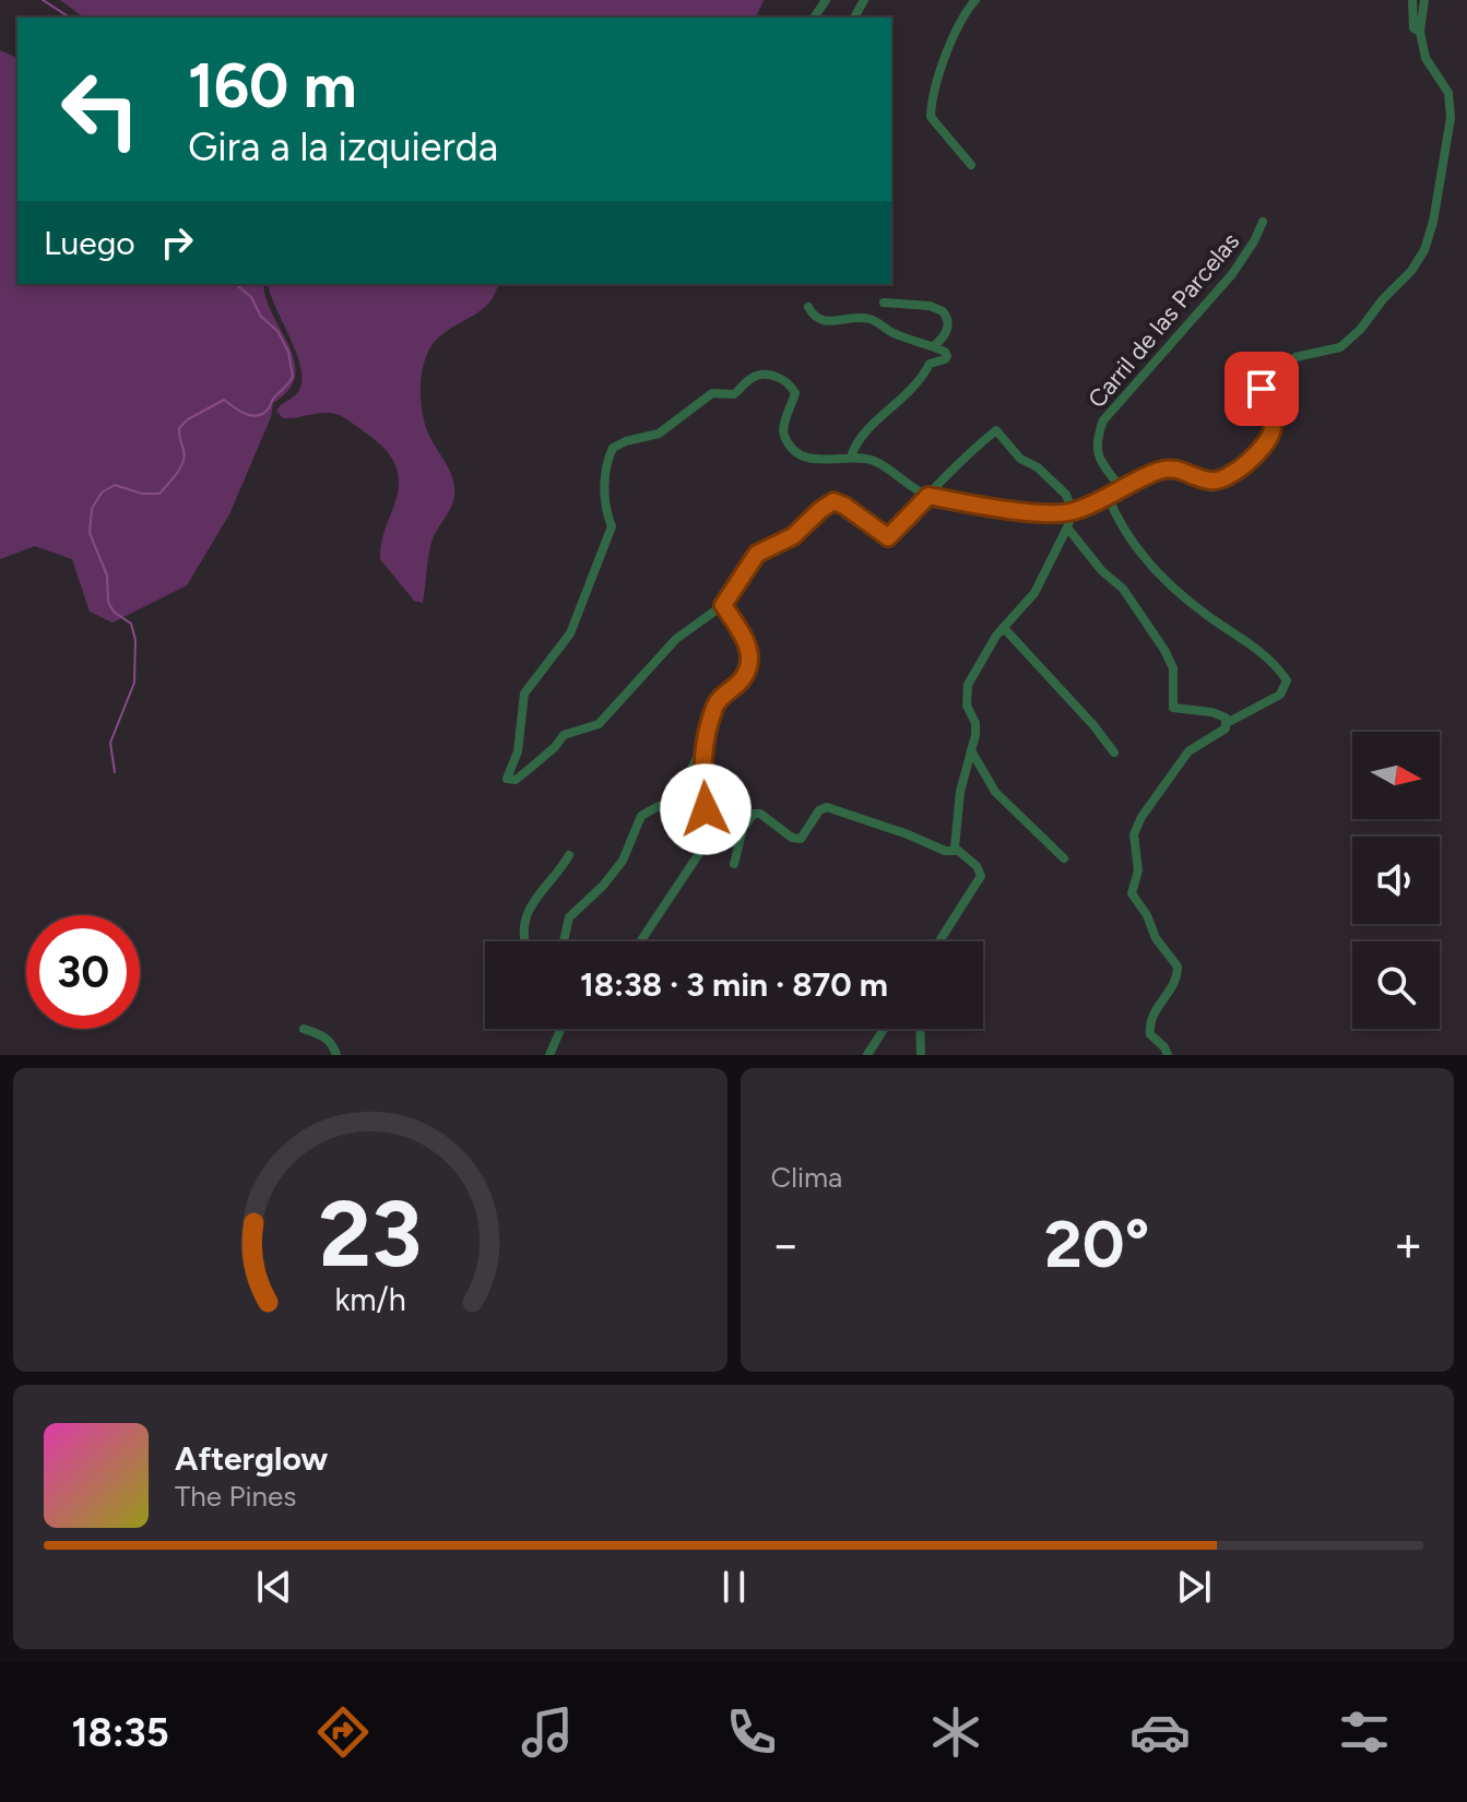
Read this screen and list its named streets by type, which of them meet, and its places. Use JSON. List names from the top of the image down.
{
  "streets": {
    "street": ["Carril de las Parcelas"]
  },
  "north": "right",
  "page": {
    "turn": ["160 m", "Gira a la izquierda"],
    "then": "Luego",
    "limit": "30",
    "trip": "18:38 · 3 min · 870 m",
    "tile": "Clima",
    "heat": ["−", "20°", "+"],
    "song": ["Afterglow", "The Pines"],
    "tabs": "18:35",
    "gauge": ["23", "km/h"]
  }
}
